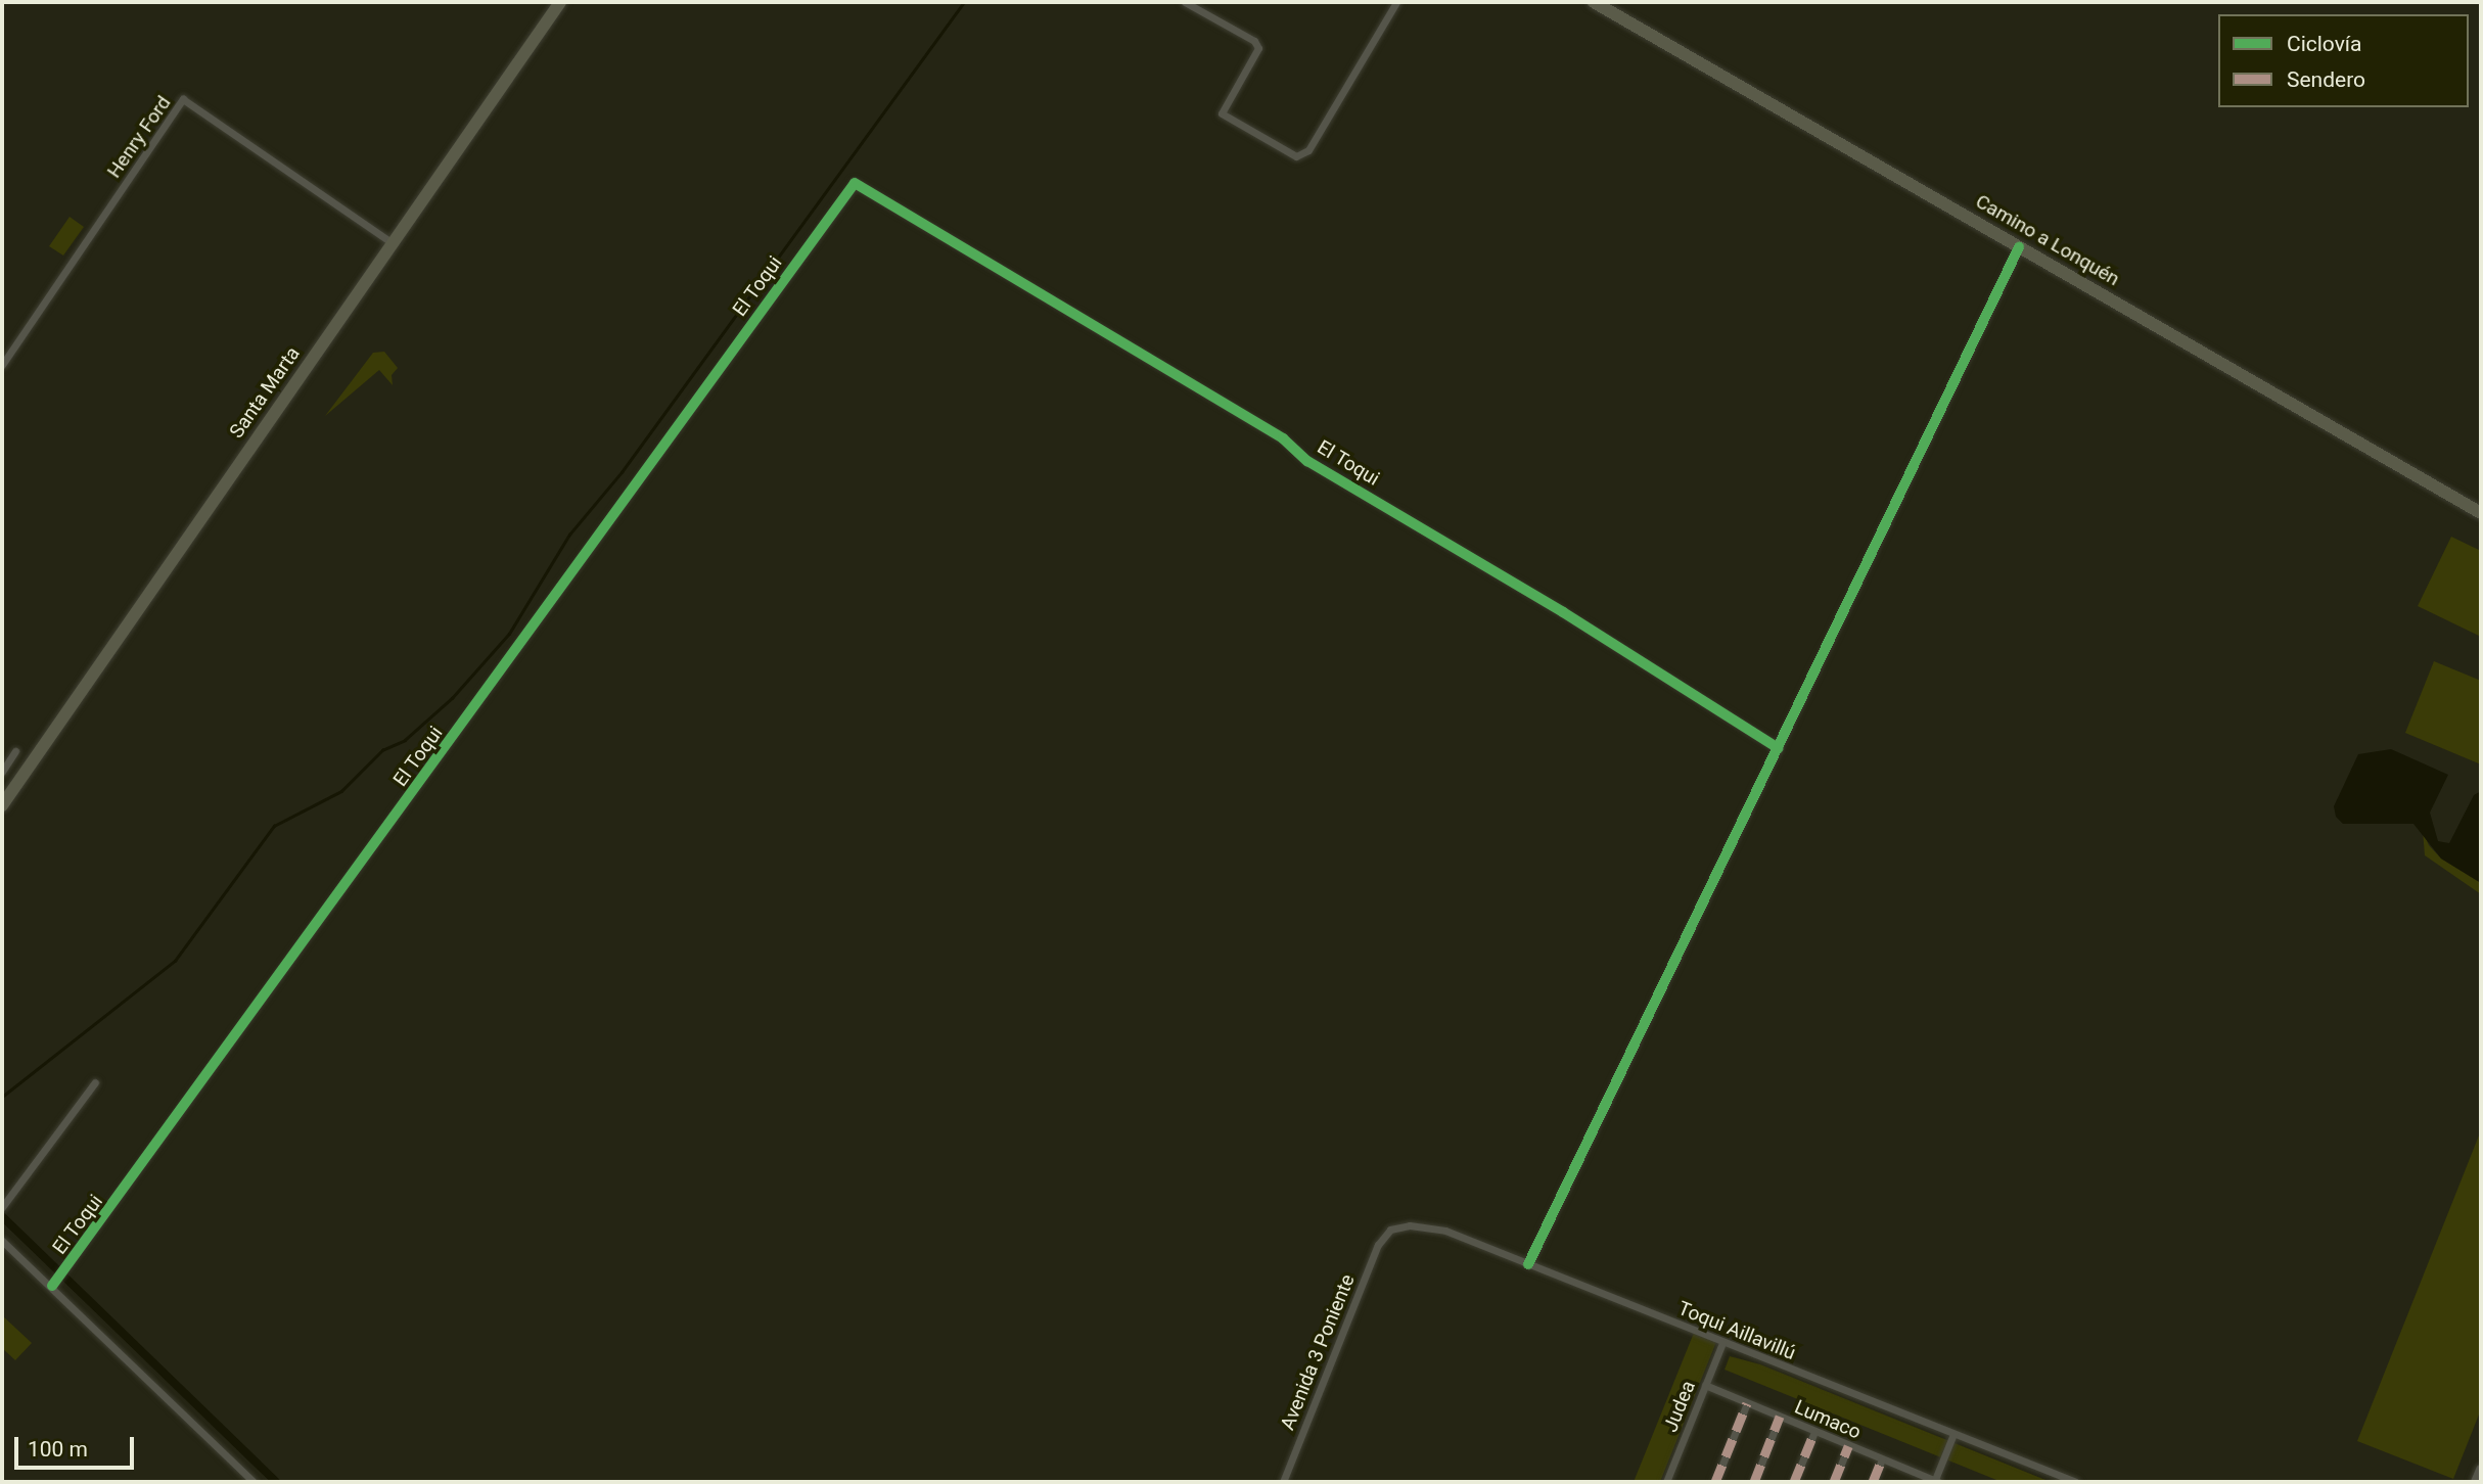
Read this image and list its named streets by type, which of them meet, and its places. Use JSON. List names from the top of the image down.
{
  "streets": {
    "main road": ["Camino a Lonquén", "Santa Marta"],
    "street": [
      "Henry Ford",
      "El Toqui",
      "Toqui Aillavillú",
      "Avenida 3 Poniente",
      "Judea",
      "Lumaco"
    ]
  },
  "crossings": [
    ["Henry Ford", "Santa Marta"],
    ["Toqui Aillavillú", "Avenida 3 Poniente"],
    ["Toqui Aillavillú", "Judea"],
    ["Judea", "Lumaco"]
  ],
  "legend": ["Ciclovía", "Sendero"],
  "scale_bar": "100 m"
}
